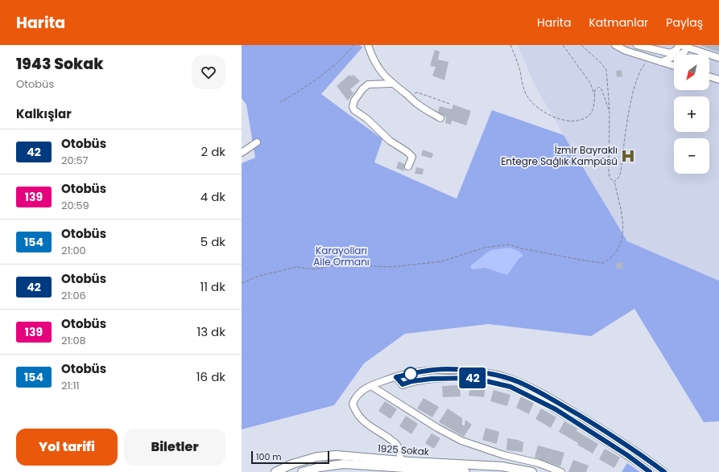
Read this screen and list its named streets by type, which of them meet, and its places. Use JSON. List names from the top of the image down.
{
  "streets": {
    "main road": ["1925 Sokak"]
  },
  "parks": ["Karayolları Aile Ormanı"],
  "places": {
    "hospital": ["İzmir Bayraklı Entegre Sağlık Kampüsü"]
  },
  "lines": ["bus line 42"],
  "scale_bar": "100 m",
  "north": "bottom left",
  "page": {
    "header": "Harita",
    "nav": ["Harita", "Katmanlar", "Paylaş"],
    "heading": [
      ["1943 Sokak", "Otobüs"],
      "Kalkışlar"
    ],
    "on_map": "42",
    "map_buttons": ["+", "−"],
    "list": [
      {
        "mark": "42",
        "name": "Otobüs",
        "note": "20:57",
        "value": "2 dk"
      },
      {
        "mark": "139",
        "name": "Otobüs",
        "note": "20:59",
        "value": "4 dk"
      },
      {
        "mark": "154",
        "name": "Otobüs",
        "note": "21:00",
        "value": "5 dk"
      },
      {
        "mark": "42",
        "name": "Otobüs",
        "note": "21:06",
        "value": "11 dk"
      },
      {
        "mark": "139",
        "name": "Otobüs",
        "note": "21:08",
        "value": "13 dk"
      },
      {
        "mark": "154",
        "name": "Otobüs",
        "note": "21:11",
        "value": "16 dk"
      }
    ],
    "buttons": ["Yol tarifi", "Biletler"],
    "scale": "100 m"
  }
}
